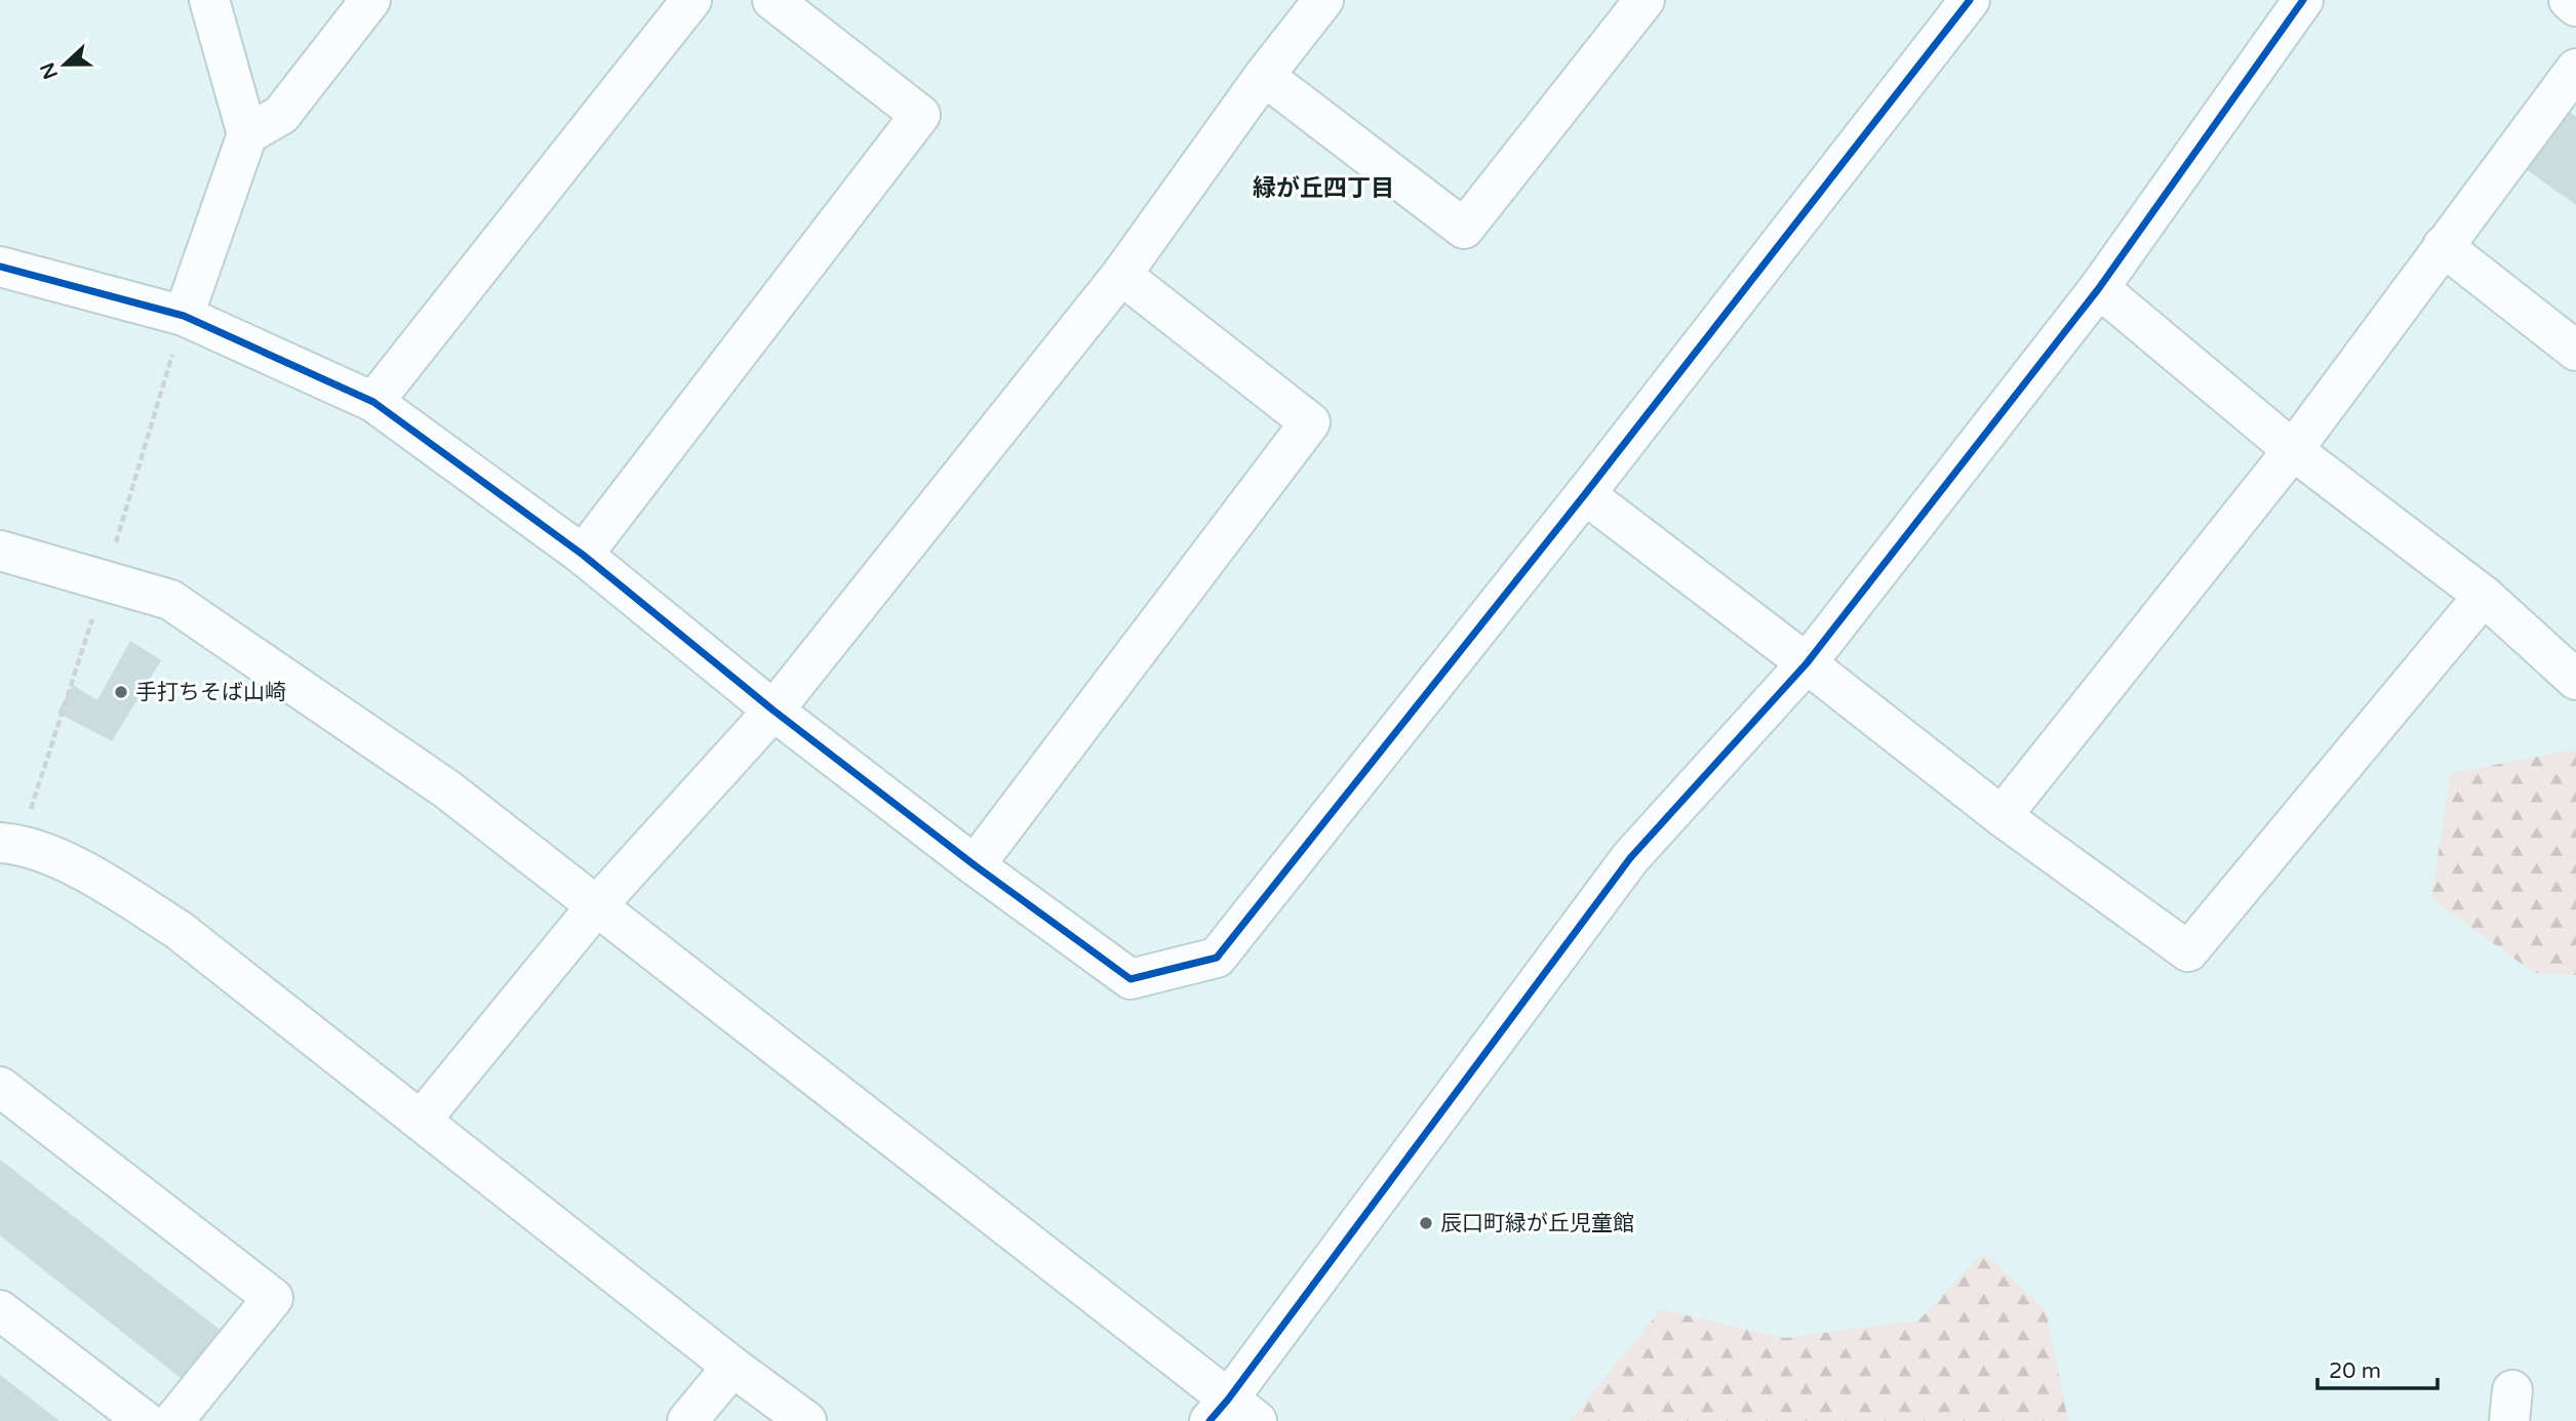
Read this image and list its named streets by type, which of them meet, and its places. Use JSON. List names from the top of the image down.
{
  "districts": ["緑が丘四丁目"],
  "places": ["手打ちそば山崎", "辰口町緑が丘児童館"],
  "scale_bar": "20 m",
  "north": "left"
}
